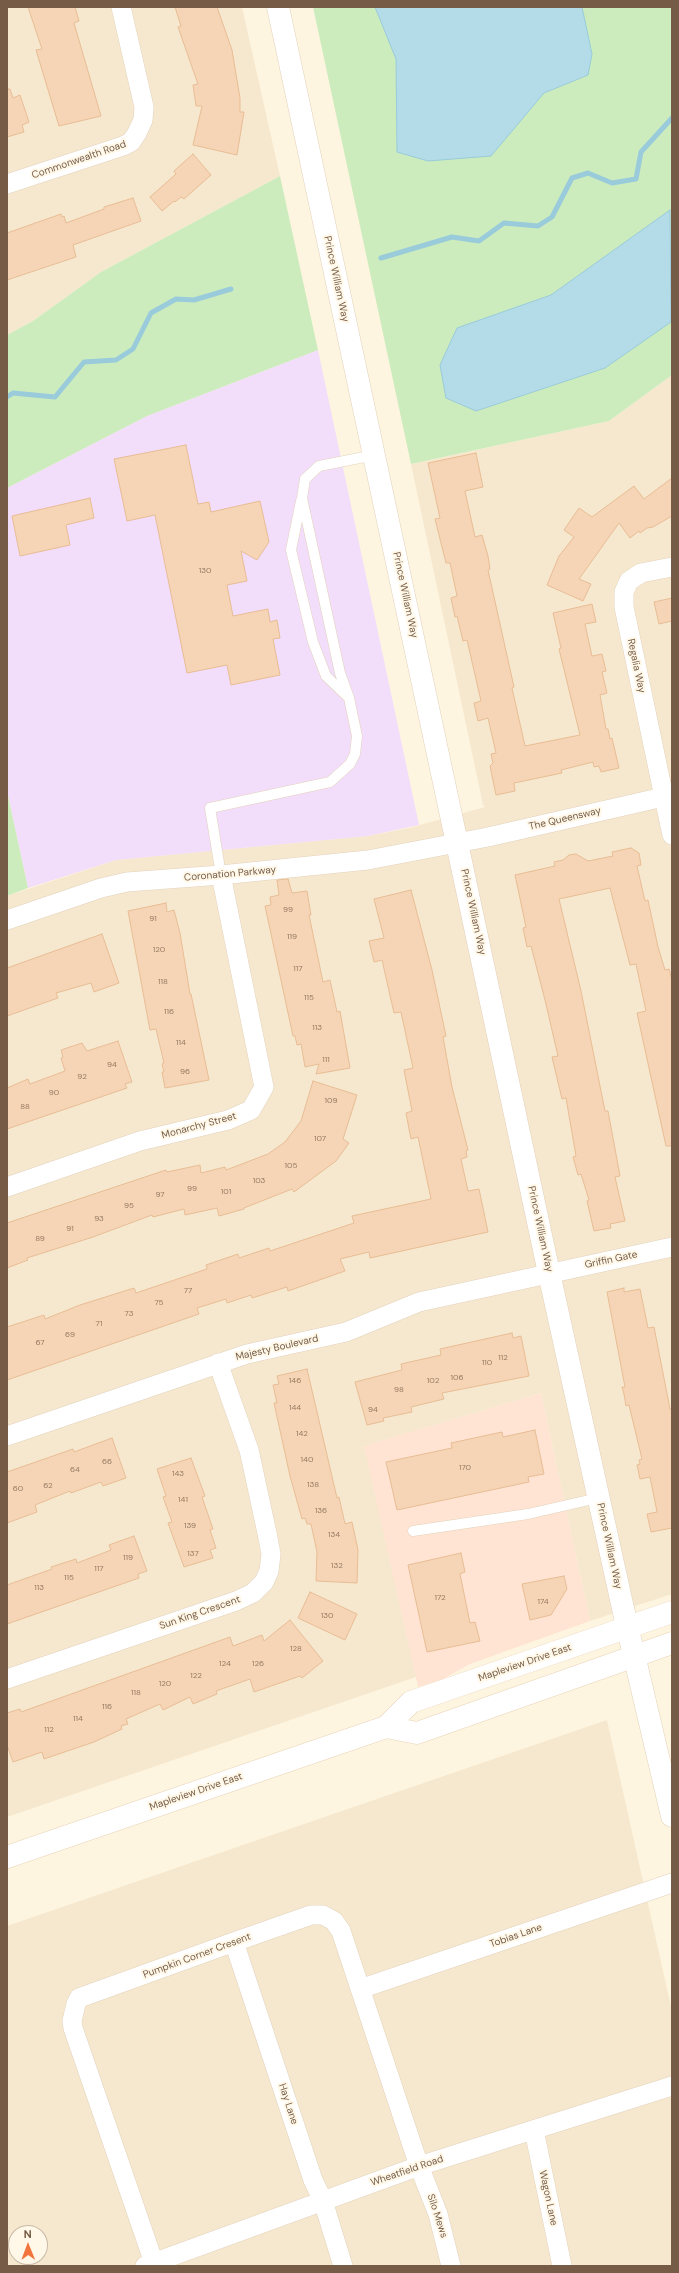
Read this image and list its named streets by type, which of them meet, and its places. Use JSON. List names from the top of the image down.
{
  "streets": {
    "street": [
      "Commonwealth Road",
      "Prince William Way",
      "Regalia Way",
      "The Queensway",
      "Coronation Parkway",
      "Monarchy Street",
      "Griffin Gate",
      "Majesty Boulevard",
      "Sun King Crescent",
      "Mapleview Drive East",
      "Tobias Lane",
      "Pumpkin Corner Cresent",
      "Hay Lane",
      "Wheatfield Road",
      "Wagon Lane",
      "Silo Mews"
    ]
  },
  "crossings": [
    ["Prince William Way", "The Queensway"],
    ["Prince William Way", "Coronation Parkway"],
    ["Prince William Way", "Griffin Gate"],
    ["Prince William Way", "Majesty Boulevard"],
    ["Prince William Way", "Mapleview Drive East"],
    ["Regalia Way", "The Queensway"],
    ["The Queensway", "Coronation Parkway"],
    ["Coronation Parkway", "Monarchy Street"],
    ["Griffin Gate", "Majesty Boulevard"],
    ["Majesty Boulevard", "Sun King Crescent"],
    ["Tobias Lane", "Pumpkin Corner Cresent"],
    ["Pumpkin Corner Cresent", "Hay Lane"],
    ["Pumpkin Corner Cresent", "Wheatfield Road"],
    ["Pumpkin Corner Cresent", "Silo Mews"],
    ["Hay Lane", "Wheatfield Road"],
    ["Wheatfield Road", "Wagon Lane"],
    ["Wheatfield Road", "Silo Mews"]
  ],
  "house_numbers": [
    "130",
    "99",
    "91",
    "119",
    "120",
    "117",
    "118",
    "115",
    "116",
    "113",
    "114",
    "111",
    "94",
    "96",
    "92",
    "90",
    "109",
    "88",
    "107",
    "105",
    "103",
    "99",
    "101",
    "97",
    "95",
    "93",
    "91",
    "89",
    "77",
    "75",
    "73",
    "71",
    "69",
    "67",
    "112",
    "110",
    "106",
    "146",
    "102",
    "98",
    "144",
    "94",
    "142",
    "140",
    "66",
    "170",
    "64",
    "143",
    "138",
    "62",
    "60",
    "141",
    "136",
    "139",
    "134",
    "137",
    "119",
    "132",
    "117",
    "115",
    "113",
    "172",
    "174",
    "130",
    "128",
    "124",
    "126",
    "122",
    "120",
    "118",
    "116",
    "114",
    "112"
  ],
  "north": "top"
}
